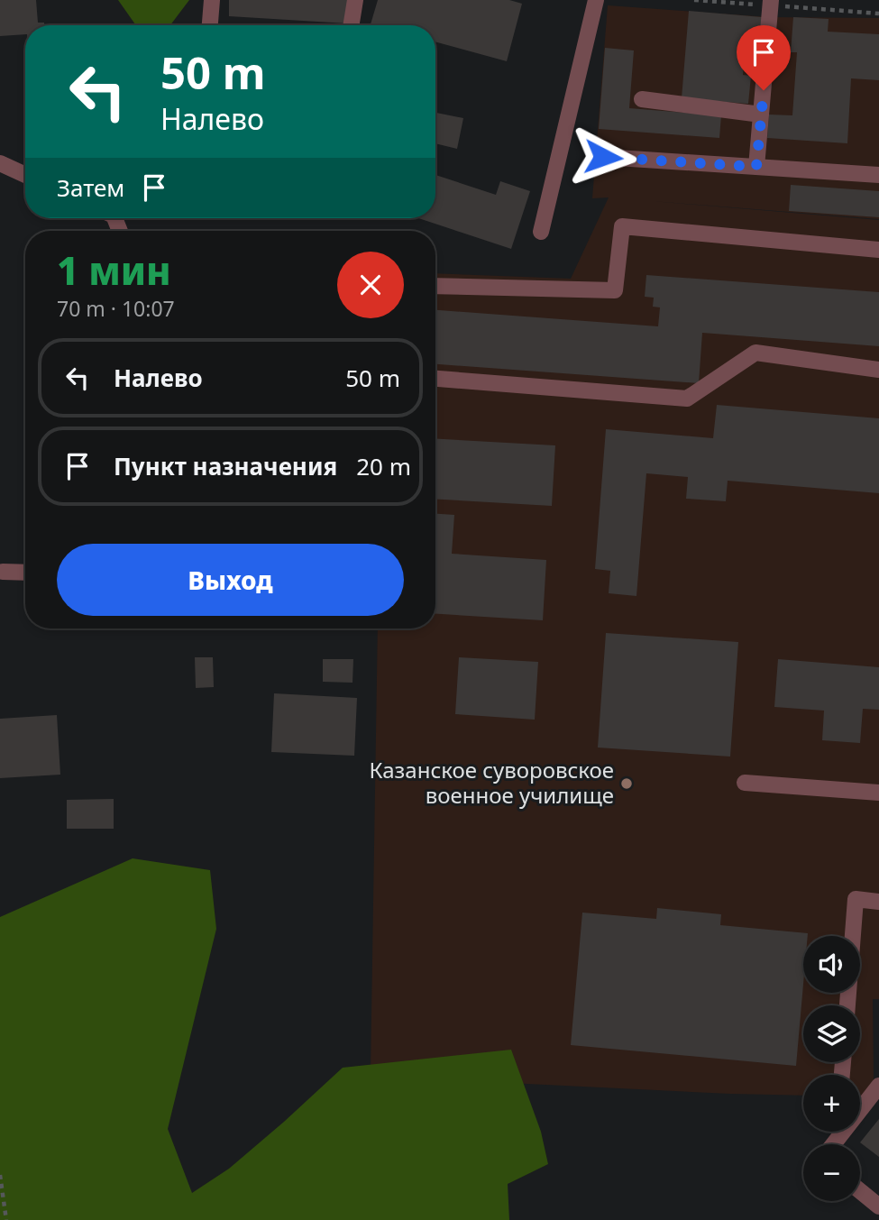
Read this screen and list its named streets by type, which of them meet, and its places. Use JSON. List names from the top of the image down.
{
  "places": ["Казанское суворовское военное училище"],
  "page": {
    "turn": ["50 m", "Налево"],
    "then": "Затем",
    "heading": ["1 мин", "70 m · 10:07"],
    "list": [
      {
        "name": "Налево",
        "value": "50 m"
      },
      {
        "name": "Пункт назначения",
        "value": "20 m"
      }
    ],
    "buttons": "Выход",
    "map_buttons": ["+", "−"]
  }
}
